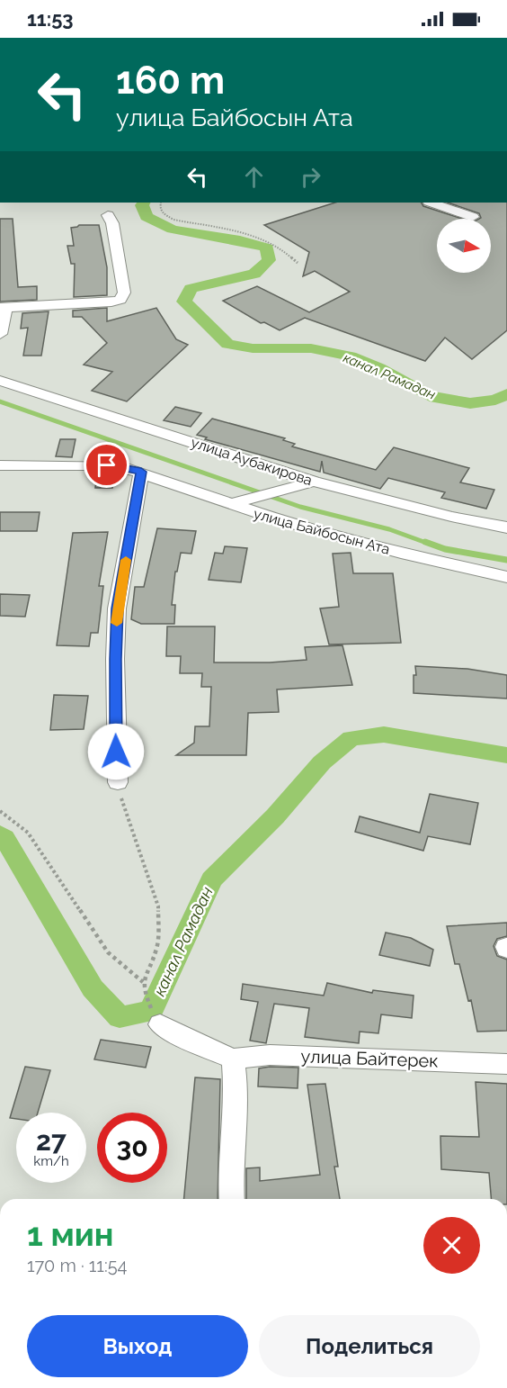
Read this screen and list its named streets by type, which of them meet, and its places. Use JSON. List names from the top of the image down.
{
  "streets": {
    "street": ["улица Аубакирова", "улица Байбосын Ата", "улица Байтерек"]
  },
  "water": ["канал Рамадан"],
  "north": "right",
  "page": {
    "status": "11:53",
    "turn": ["160 m", "улица Байбосын Ата"],
    "speed": "27 km/h",
    "limit": "30",
    "heading": ["1 мин", "170 m · 11:54"],
    "buttons": ["Выход", "Поделиться"]
  }
}
